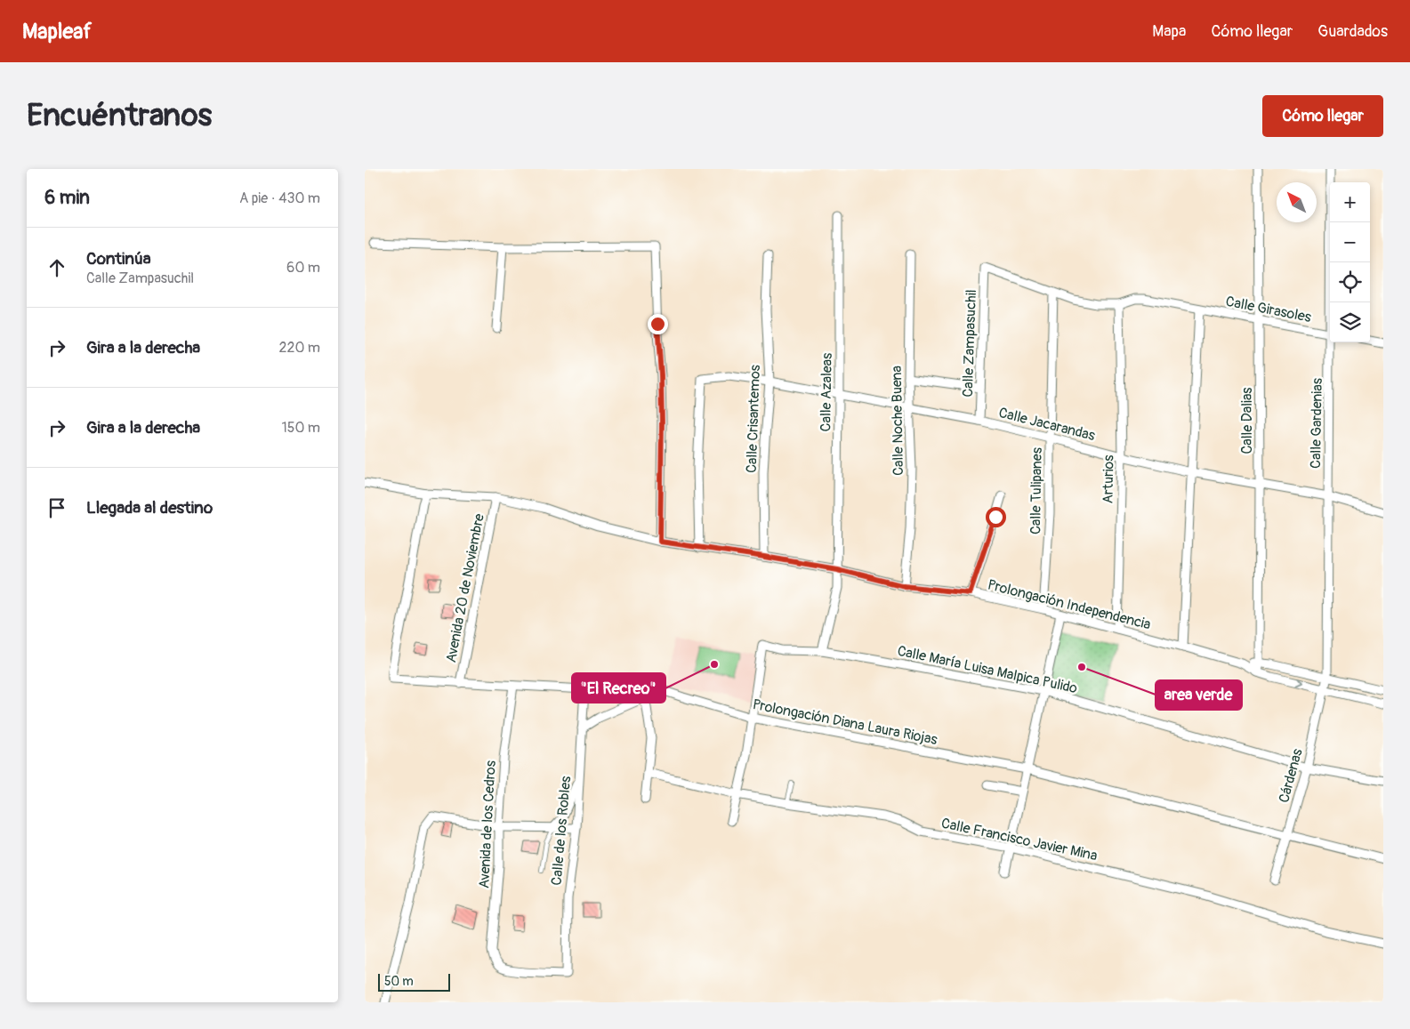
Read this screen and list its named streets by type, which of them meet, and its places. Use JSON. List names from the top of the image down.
{
  "streets": {
    "street": [
      "Calle Girasoles",
      "Calle Zampasuchil",
      "Calle Azaleas",
      "Calle Crisantemos",
      "Calle Noche Buena",
      "Calle Dalias",
      "Calle Jacarandas",
      "Calle Gardenias",
      "Arturios",
      "Calle Tulipanes",
      "Avenida 20 de Noviembre",
      "Prolongación Independencia",
      "Calle María Luisa Malpica Pulido",
      "Prolongación Diana Laura Riojas",
      "Cárdenas",
      "Avenida de los Cedros",
      "Calle de los Robles",
      "Calle Francisco Javier Mina"
    ]
  },
  "crossings": [
    ["Calle Girasoles", "Calle Zampasuchil"],
    ["Calle Girasoles", "Calle Dalias"],
    ["Calle Girasoles", "Arturios"],
    ["Calle Girasoles", "Calle Tulipanes"],
    ["Calle Zampasuchil", "Calle Jacarandas"],
    ["Calle Azaleas", "Calle Jacarandas"],
    ["Calle Azaleas", "Prolongación Independencia"],
    ["Calle Azaleas", "Calle María Luisa Malpica Pulido"],
    ["Calle Crisantemos", "Calle Jacarandas"],
    ["Calle Crisantemos", "Prolongación Independencia"],
    ["Calle Noche Buena", "Calle Jacarandas"],
    ["Calle Noche Buena", "Prolongación Independencia"],
    ["Calle Dalias", "Calle Jacarandas"],
    ["Calle Dalias", "Prolongación Independencia"],
    ["Calle Jacarandas", "Calle Gardenias"],
    ["Calle Jacarandas", "Arturios"],
    ["Calle Jacarandas", "Calle Tulipanes"],
    ["Calle Jacarandas", "Prolongación Independencia"],
    ["Calle Gardenias", "Prolongación Independencia"],
    ["Calle Gardenias", "Cárdenas"],
    ["Arturios", "Prolongación Independencia"],
    ["Calle Tulipanes", "Prolongación Independencia"],
    ["Avenida 20 de Noviembre", "Prolongación Independencia"],
    ["Avenida 20 de Noviembre", "Prolongación Diana Laura Riojas"],
    ["Prolongación Independencia", "Prolongación Diana Laura Riojas"],
    ["Prolongación Independencia", "Cárdenas"],
    ["Calle María Luisa Malpica Pulido", "Prolongación Diana Laura Riojas"],
    ["Calle María Luisa Malpica Pulido", "Cárdenas"],
    ["Prolongación Diana Laura Riojas", "Cárdenas"],
    ["Prolongación Diana Laura Riojas", "Avenida de los Cedros"],
    ["Prolongación Diana Laura Riojas", "Calle de los Robles"],
    ["Avenida de los Cedros", "Calle de los Robles"]
  ],
  "places": ["\"El Recreo\"", "area verde"],
  "scale_bar": "50 m",
  "north": "top left",
  "page": {
    "header": "Mapleaf",
    "nav": ["Mapa", "Cómo llegar", "Guardados"],
    "buttons": "Cómo llegar",
    "title": "Encuéntranos",
    "heading": ["6 min", "A pie · 430 m"],
    "map_buttons": ["+", "−"],
    "list": [
      ["Continúa", "Calle Zampasuchil", "60 m"],
      ["Gira a la derecha", "220 m"],
      ["Gira a la derecha", "150 m"],
      "Llegada al destino"
    ],
    "scale": "50 m"
  }
}
